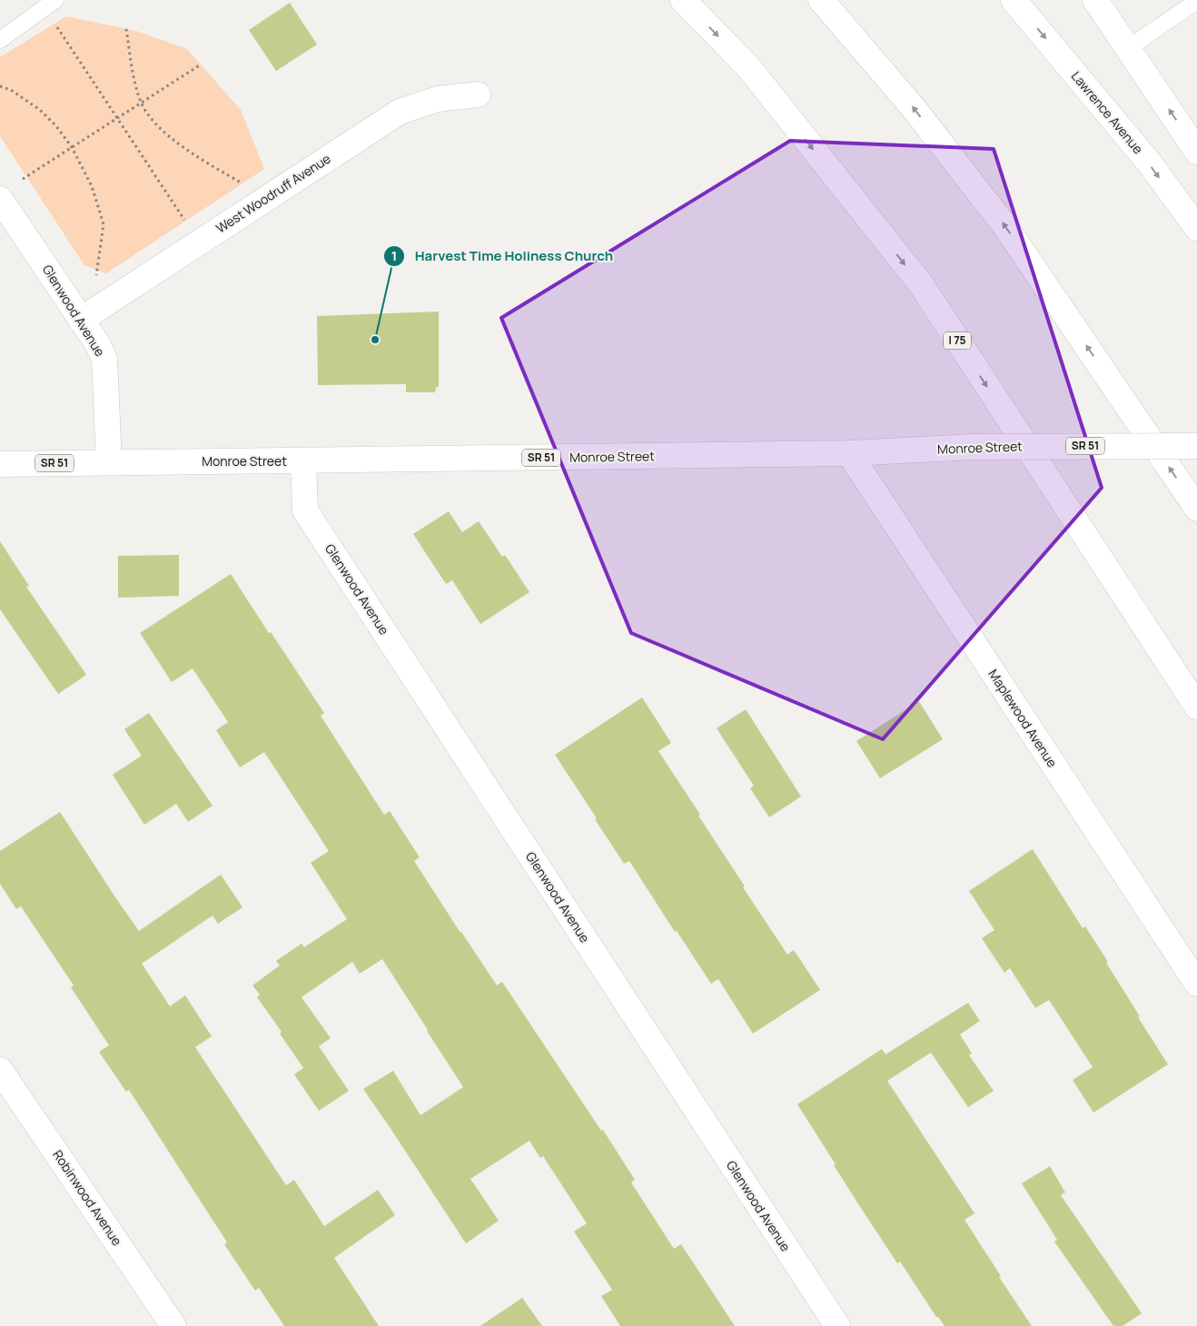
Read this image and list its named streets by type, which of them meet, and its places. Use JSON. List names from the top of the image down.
{
  "streets": {
    "main road": [
      "Lawrence Avenue",
      "West Woodruff Avenue",
      "Glenwood Avenue",
      "I 75",
      "SR 51",
      "Monroe Street",
      "Maplewood Avenue",
      "Robinwood Avenue"
    ]
  },
  "crossings": [
    ["West Woodruff Avenue", "Glenwood Avenue"],
    ["Glenwood Avenue", "Monroe Street"],
    ["Monroe Street", "Maplewood Avenue"]
  ],
  "places": ["Harvest Time Holiness Church"]
}
